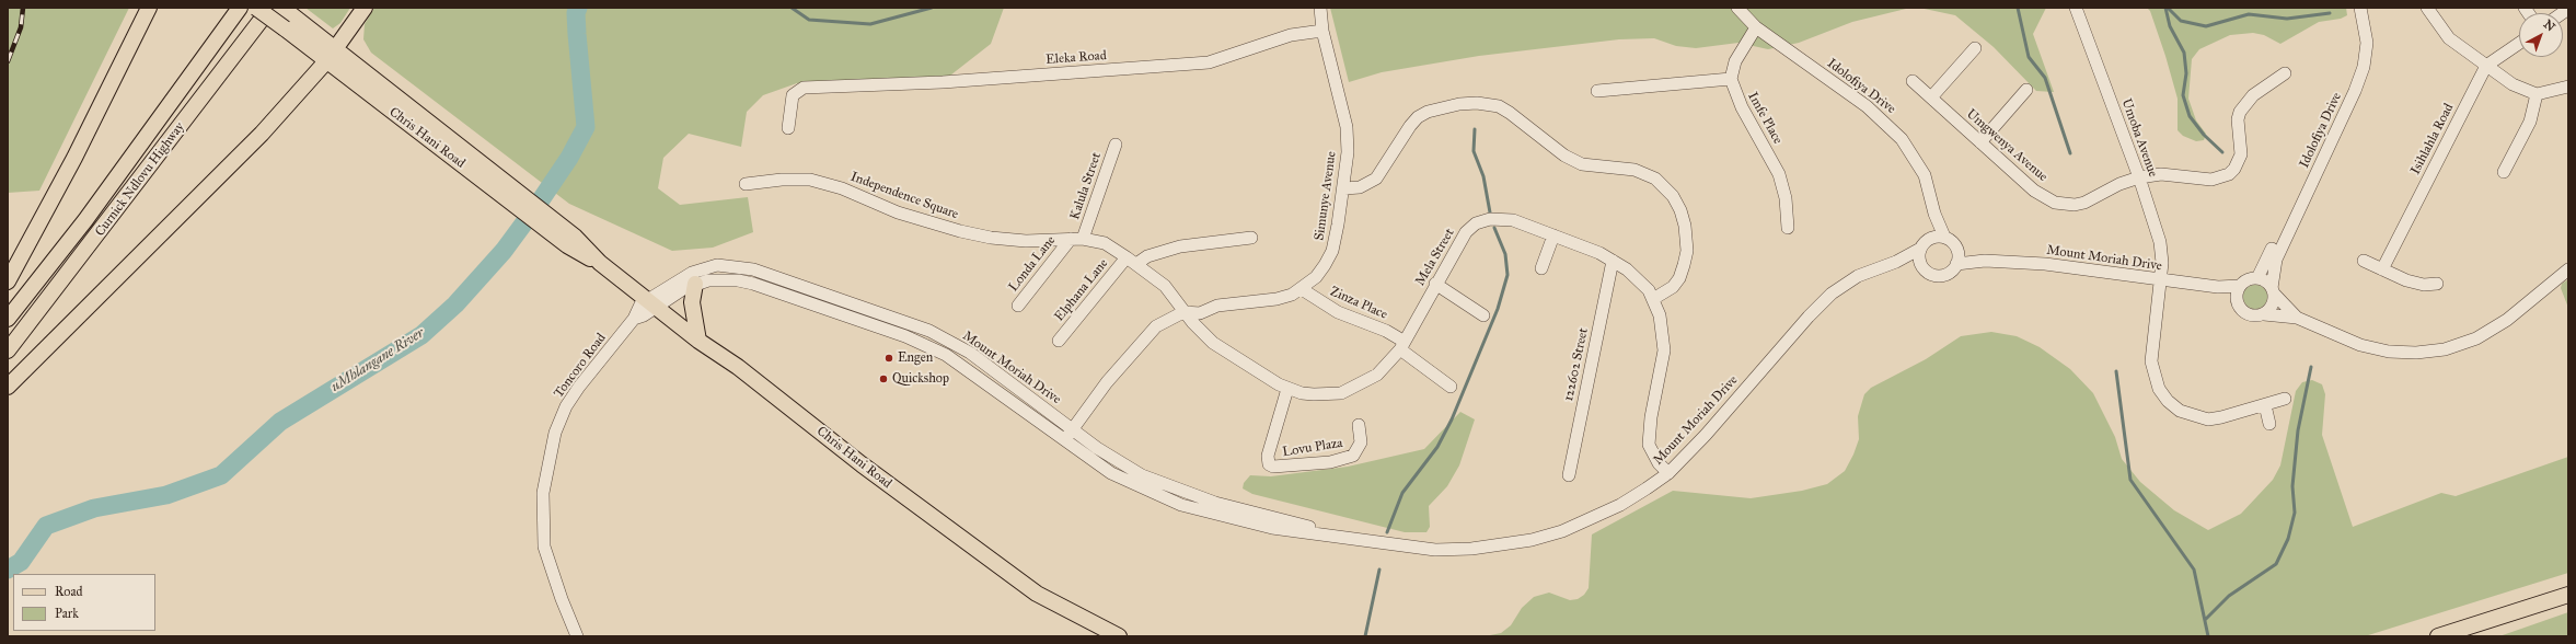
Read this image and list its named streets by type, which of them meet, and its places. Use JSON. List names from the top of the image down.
{
  "streets": {
    "main road": ["Chris Hani Road", "Curnick Ndlovu Highway"],
    "street": [
      "Eleka Road",
      "Idolofiya Drive",
      "Imfe Place",
      "Umoba Avenue",
      "Isihlahla Road",
      "Umgwenya Avenue",
      "Kalula Street",
      "Independence Square",
      "Simunye Avenue",
      "Mela Street",
      "Mount Moriah Drive",
      "Londa Lane",
      "Elphana Lane",
      "Zinza Place",
      "122602 Street",
      "Toncoro Road",
      "Lovu Plaza"
    ]
  },
  "crossings": [
    ["Eleka Road", "Simunye Avenue"],
    ["Idolofiya Drive", "Mount Moriah Drive"],
    ["Chris Hani Road", "Mount Moriah Drive"],
    ["Chris Hani Road", "Toncoro Road"],
    ["Umoba Avenue", "Umgwenya Avenue"],
    ["Umoba Avenue", "Mount Moriah Drive"],
    ["Kalula Street", "Independence Square"],
    ["Independence Square", "Simunye Avenue"],
    ["Independence Square", "Mela Street"],
    ["Independence Square", "Londa Lane"],
    ["Independence Square", "Elphana Lane"],
    ["Simunye Avenue", "Mela Street"],
    ["Simunye Avenue", "Mount Moriah Drive"],
    ["Simunye Avenue", "Zinza Place"],
    ["Mela Street", "Mount Moriah Drive"],
    ["Mela Street", "Zinza Place"],
    ["Mela Street", "122602 Street"],
    ["Mela Street", "Lovu Plaza"],
    ["Mount Moriah Drive", "Toncoro Road"]
  ],
  "water": ["uMhlangane River"],
  "places": ["Engen", "Quickshop"],
  "legend": ["Road", "Park"],
  "north": "top right"
}
